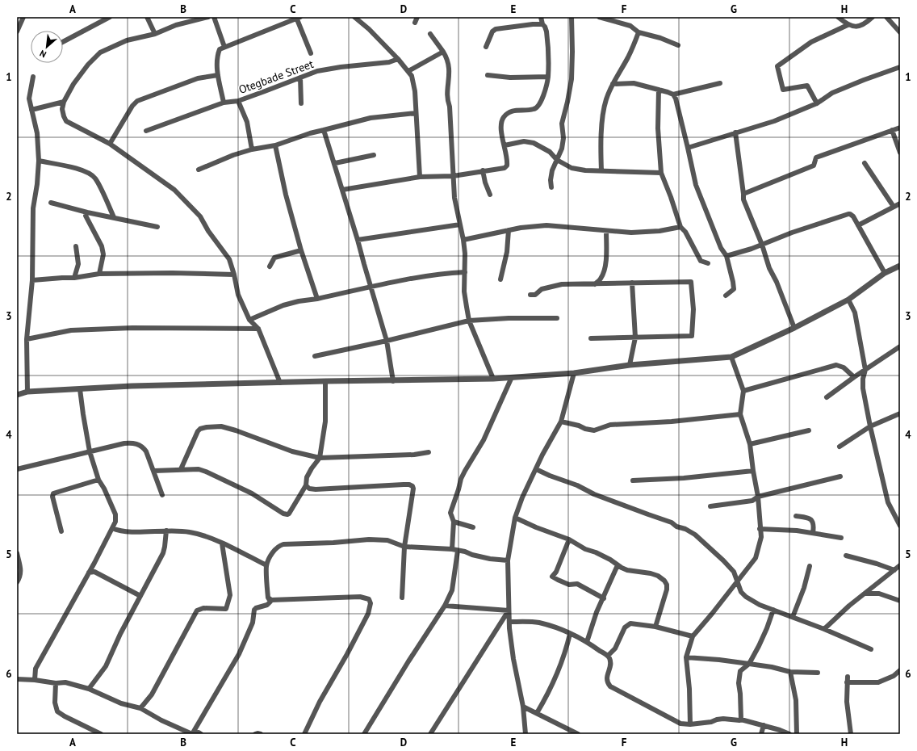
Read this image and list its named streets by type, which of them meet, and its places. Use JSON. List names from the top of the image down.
{
  "streets": {
    "street": ["Otegbade Street"]
  },
  "north": "bottom left",
  "grid": {
    "columns": [
      "A",
      "B",
      "C",
      "D",
      "E",
      "F",
      "G",
      "H"
    ],
    "rows": [
      "1",
      "2",
      "3",
      "4",
      "5",
      "6"
    ]
  }
}
